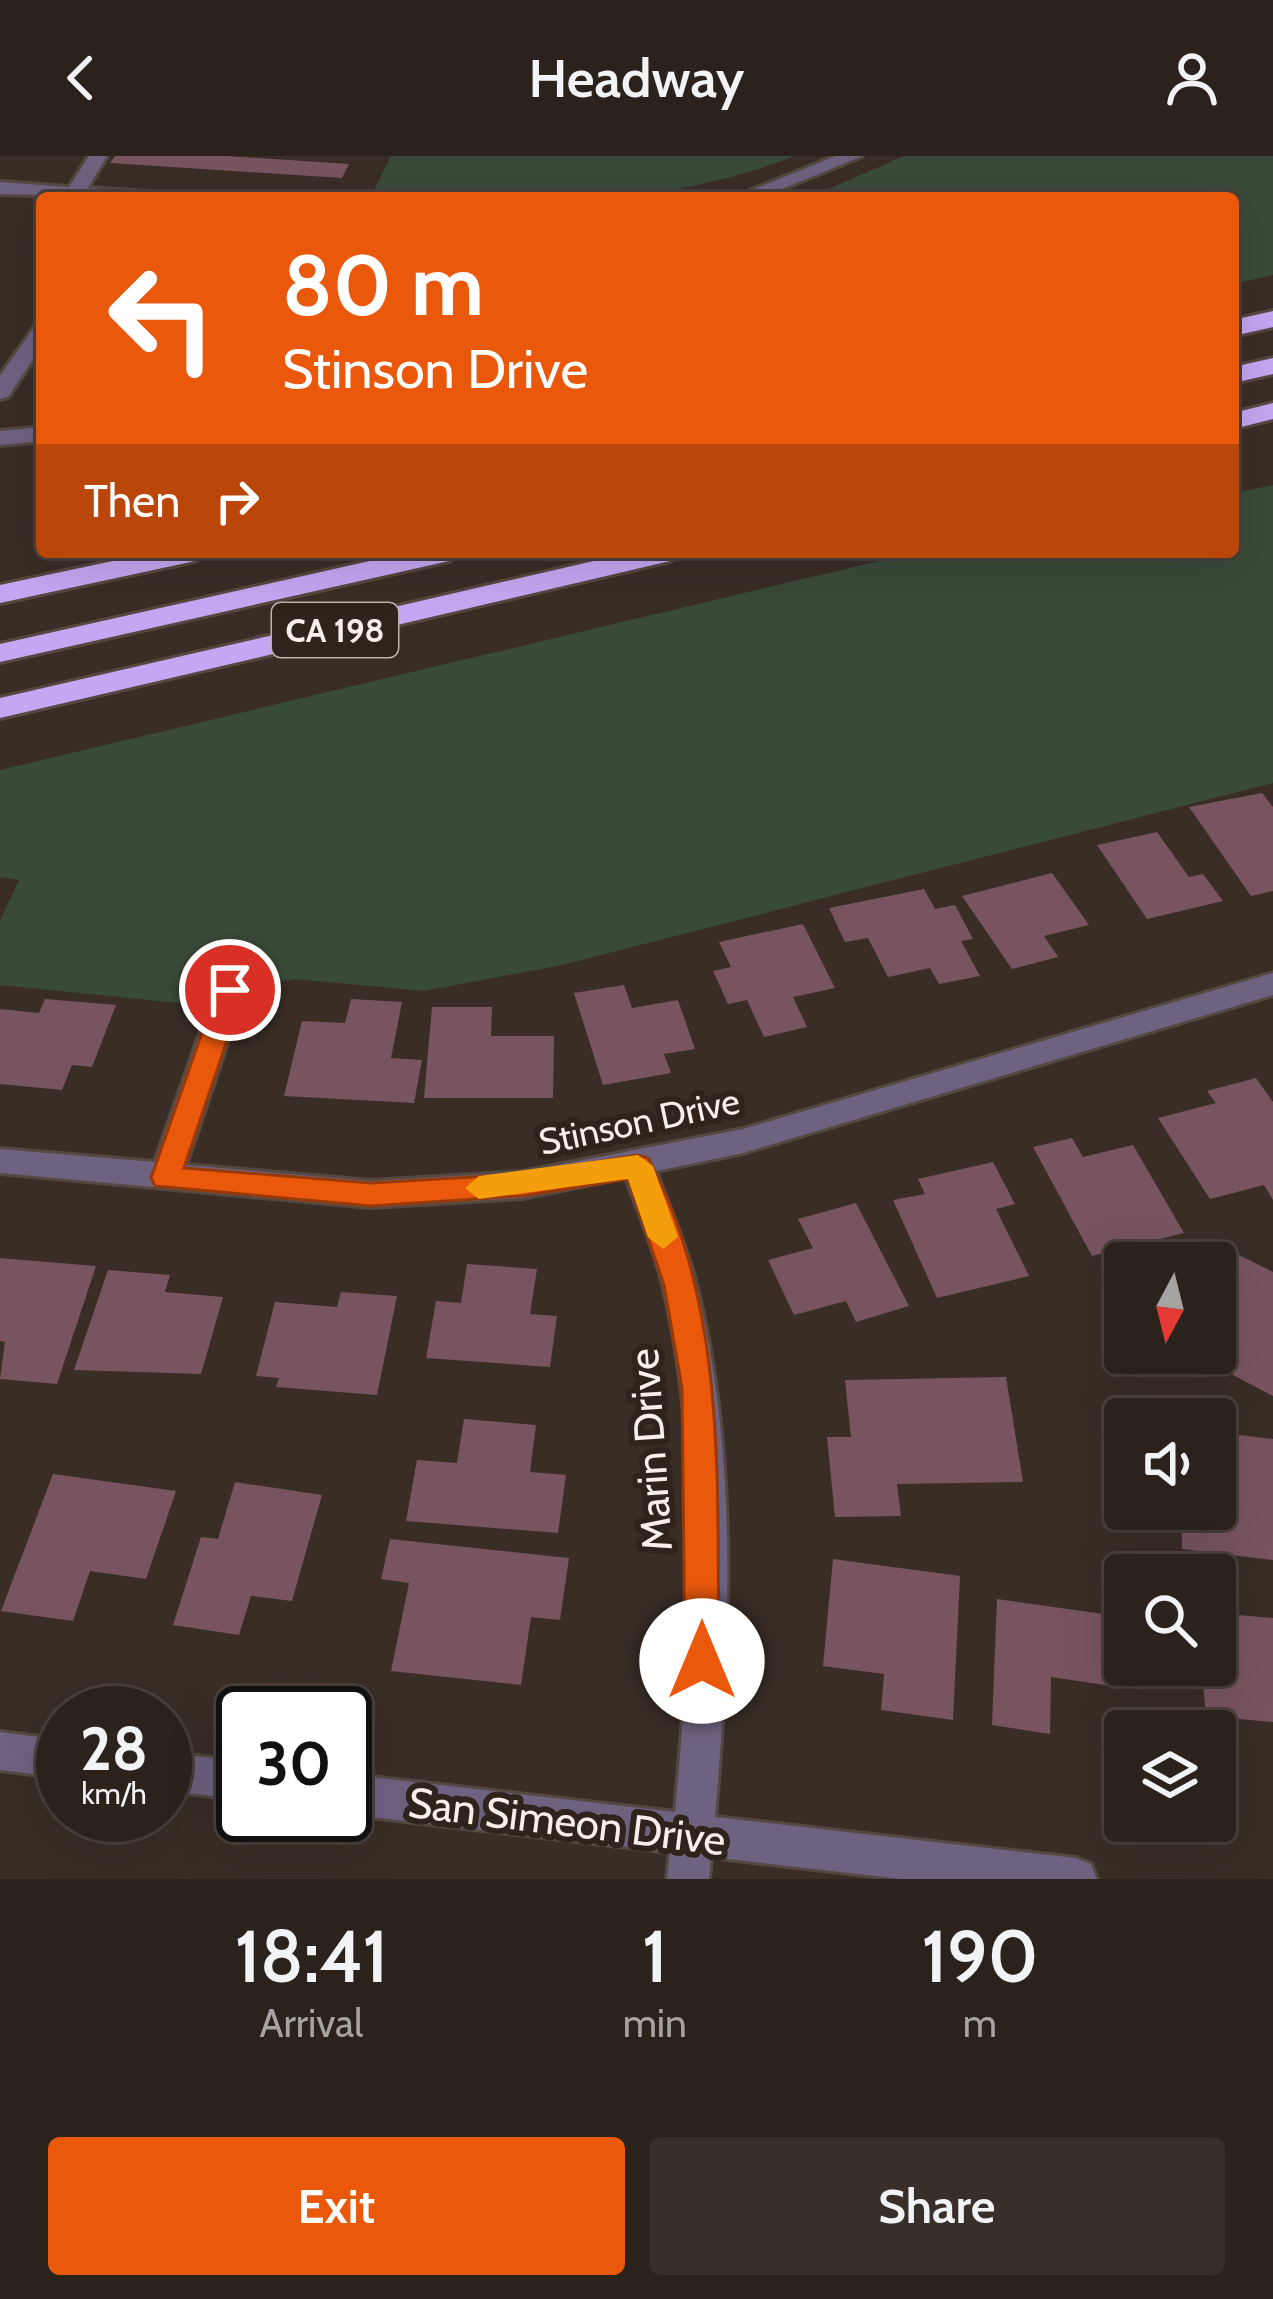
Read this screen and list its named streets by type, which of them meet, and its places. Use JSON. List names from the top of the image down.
{
  "streets": {
    "highway": ["CA 198"],
    "street": ["Stinson Drive", "Marin Drive", "San Simeon Drive"]
  },
  "crossings": [
    ["Stinson Drive", "Marin Drive"],
    ["Marin Drive", "San Simeon Drive"]
  ],
  "north": "bottom",
  "page": {
    "header": "Headway",
    "turn": ["80 m", "Stinson Drive"],
    "then": "Then",
    "speed": "28 km/h",
    "limit": "30",
    "eta": [
      "18:41",
      "Arrival",
      "1",
      "min",
      "190",
      "m"
    ],
    "buttons": ["Exit", "Share"]
  }
}
